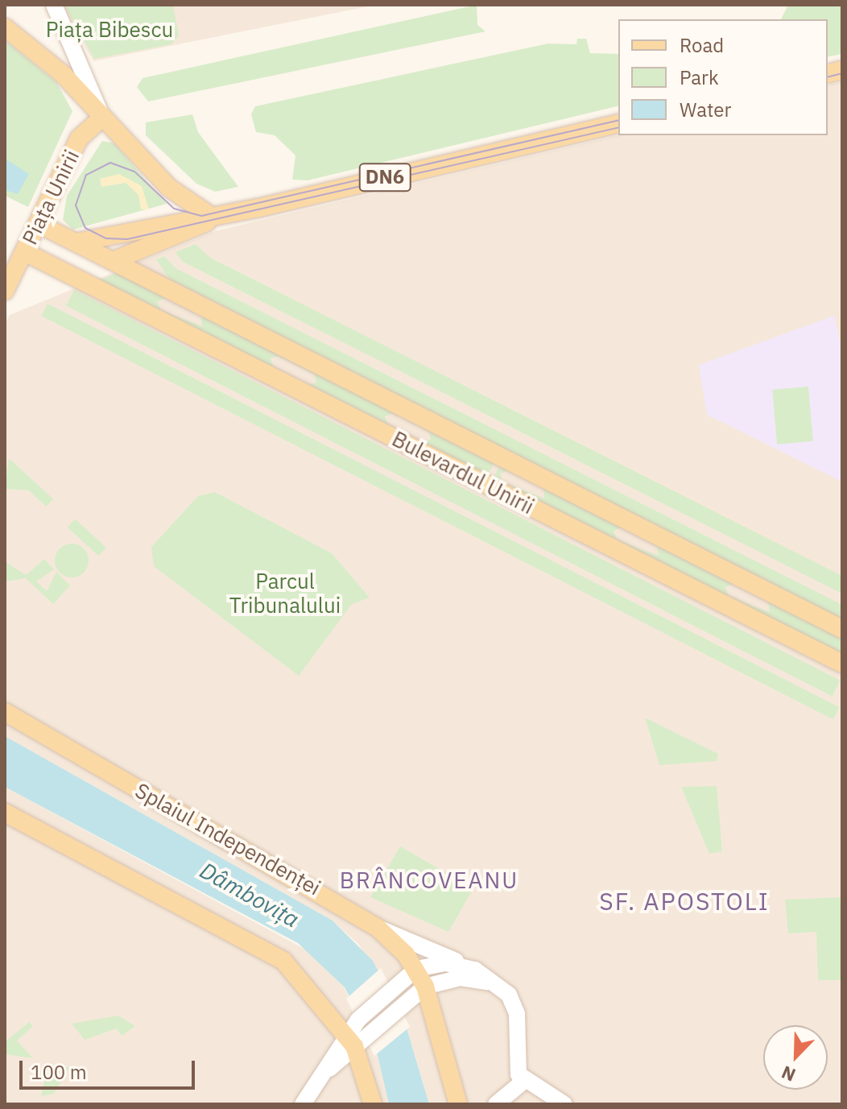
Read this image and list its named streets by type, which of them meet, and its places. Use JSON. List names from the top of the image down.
{
  "streets": {
    "main road": [
      "DN6",
      "Piața Unirii",
      "Bulevardul Unirii",
      "Splaiul Independenței"
    ]
  },
  "crossings": [
    ["DN6", "Bulevardul Unirii"],
    ["Piața Unirii", "Bulevardul Unirii"]
  ],
  "districts": ["BRÂNCOVEANU", "SF. APOSTOLI"],
  "water": ["Dâmbovița"],
  "parks": ["Piața Bibescu", "Parcul Tribunalului"],
  "legend": ["Road", "Park", "Water"],
  "scale_bar": "100 m",
  "north": "bottom left"
}
